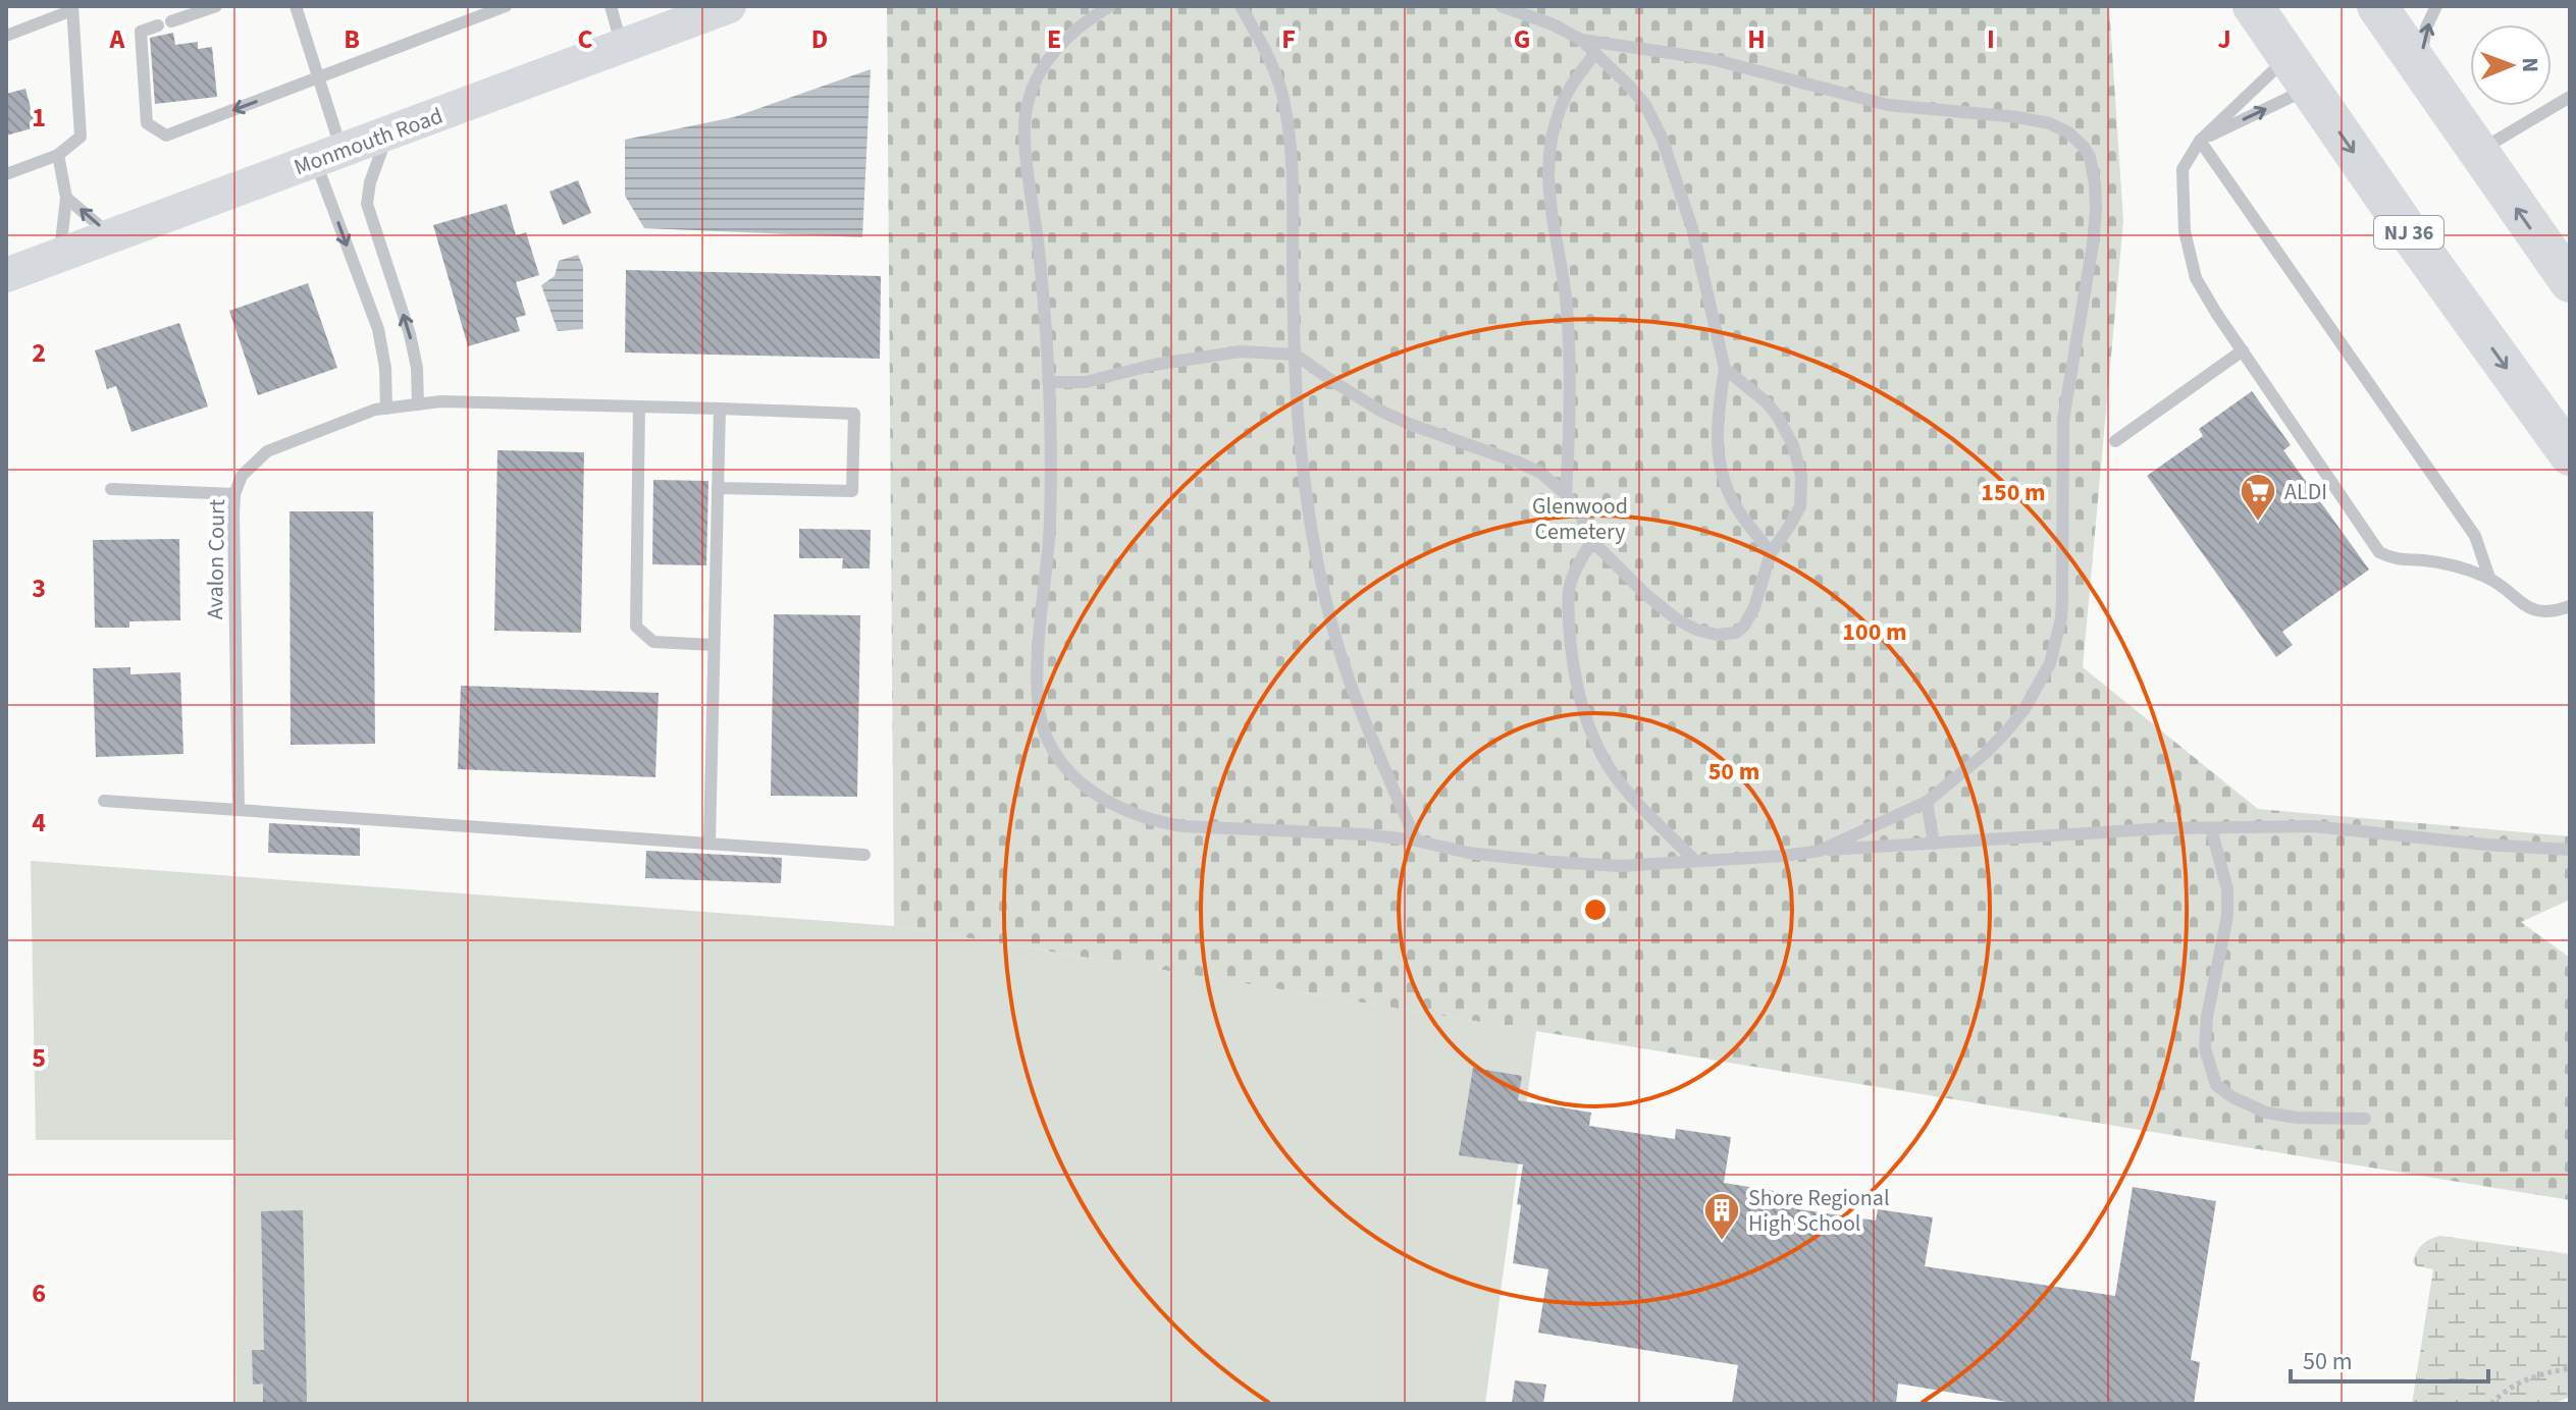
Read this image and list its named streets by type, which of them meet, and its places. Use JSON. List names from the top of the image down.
{
  "streets": {
    "highway": ["NJ 36"],
    "main road": ["Monmouth Road"],
    "lane": ["Avalon Court"]
  },
  "parks": ["Glenwood Cemetery"],
  "places": {
    "supermarket": ["ALDI"],
    "building": ["Shore Regional High School"]
  },
  "scale_bar": "50 m",
  "north": "right",
  "grid": {
    "columns": [
      "A",
      "B",
      "C",
      "D",
      "E",
      "F",
      "G",
      "H",
      "I",
      "J"
    ],
    "rows": [
      "1",
      "2",
      "3",
      "4",
      "5",
      "6"
    ]
  },
  "rings": ["150 m", "100 m", "50 m"]
}
